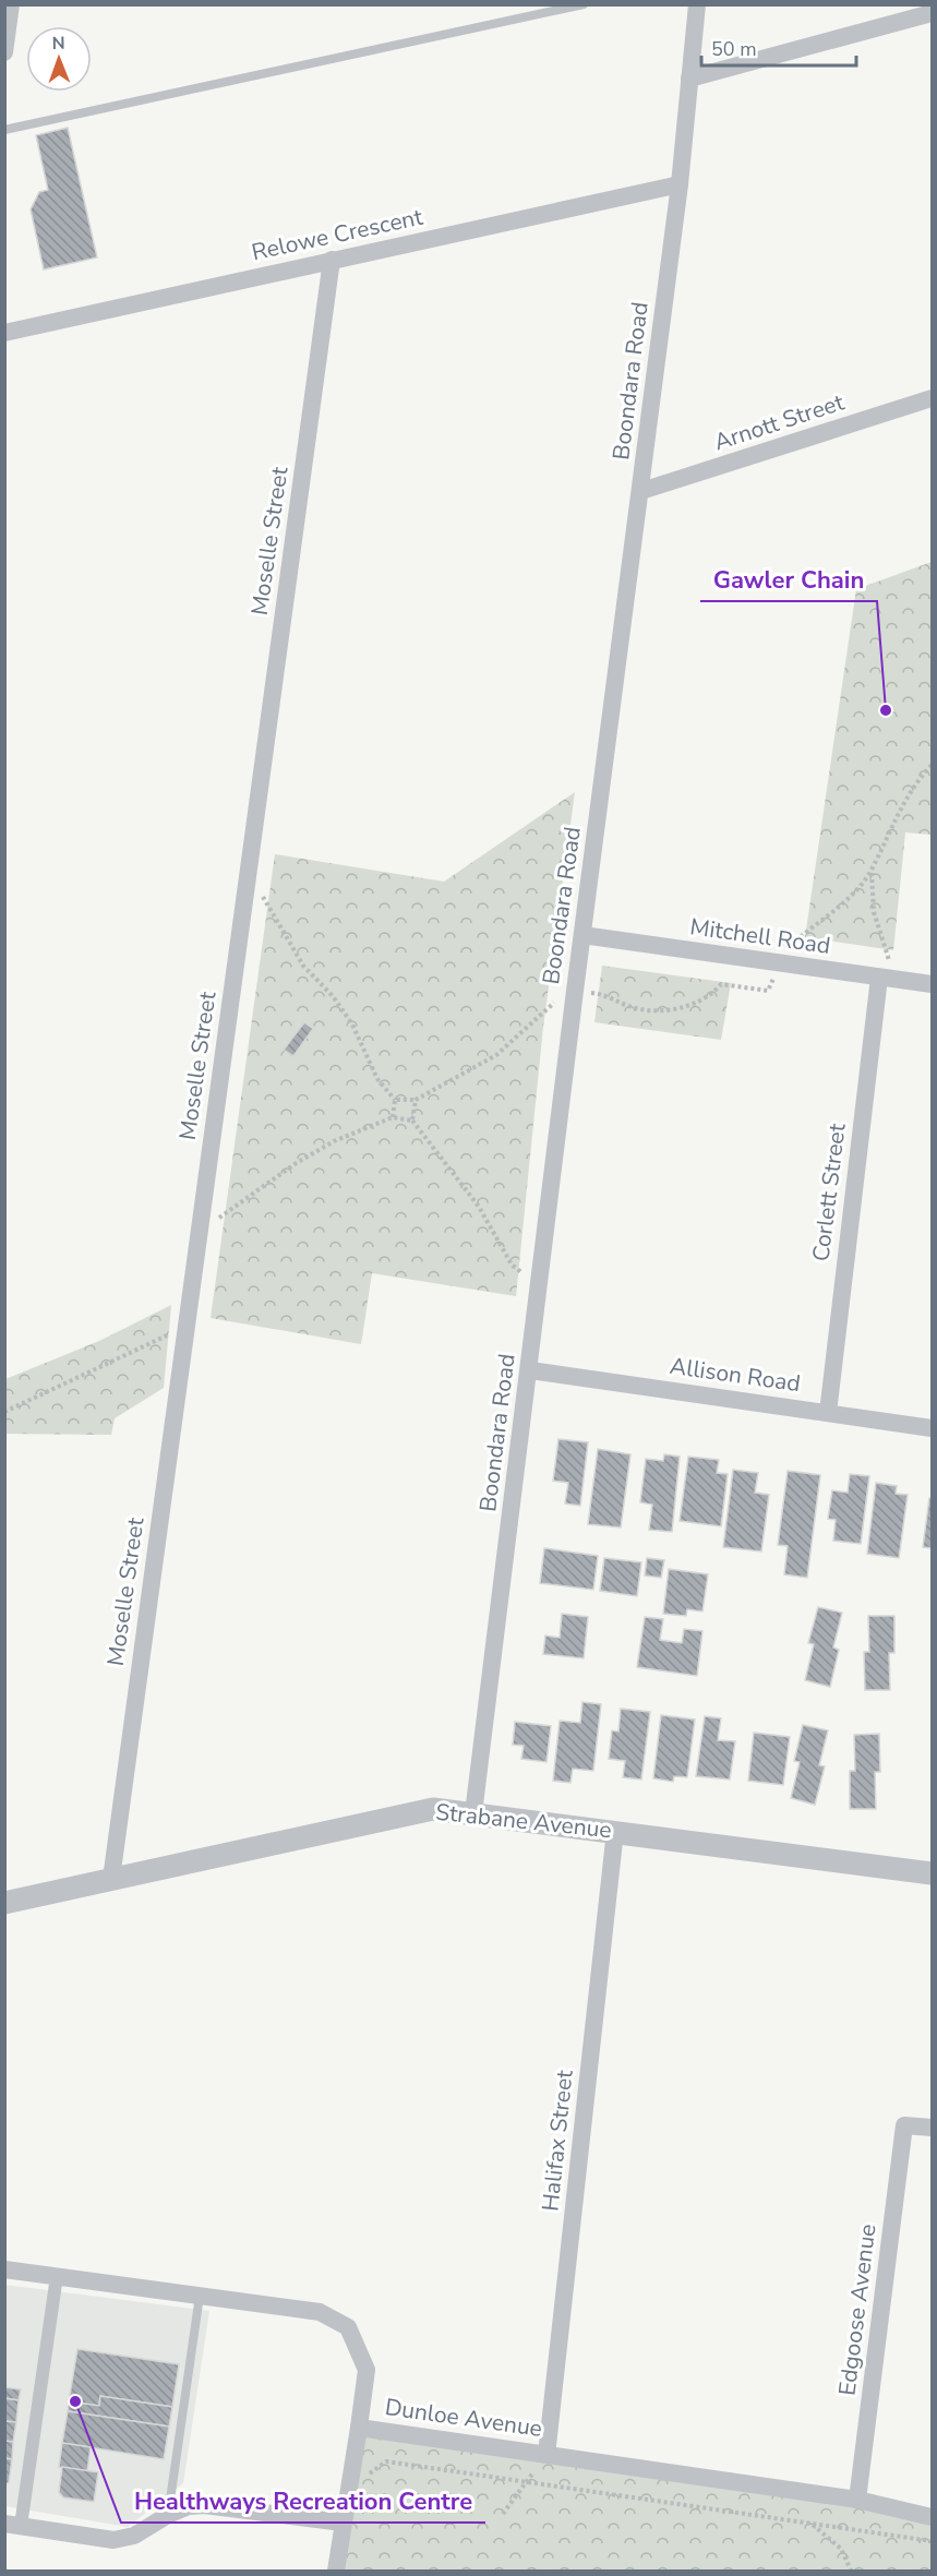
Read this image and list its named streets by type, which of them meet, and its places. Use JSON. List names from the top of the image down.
{
  "streets": {
    "street": [
      "Relowe Crescent",
      "Boondara Road",
      "Arnott Street",
      "Moselle Street",
      "Mitchell Road",
      "Corlett Street",
      "Allison Road",
      "Strabane Avenue",
      "Halifax Street",
      "Edgoose Avenue",
      "Dunloe Avenue"
    ]
  },
  "crossings": [
    ["Relowe Crescent", "Boondara Road"],
    ["Relowe Crescent", "Moselle Street"],
    ["Boondara Road", "Arnott Street"],
    ["Boondara Road", "Mitchell Road"],
    ["Boondara Road", "Allison Road"],
    ["Boondara Road", "Strabane Avenue"],
    ["Moselle Street", "Strabane Avenue"],
    ["Mitchell Road", "Corlett Street"],
    ["Corlett Street", "Allison Road"],
    ["Strabane Avenue", "Halifax Street"],
    ["Halifax Street", "Dunloe Avenue"],
    ["Edgoose Avenue", "Dunloe Avenue"]
  ],
  "places": ["Gawler Chain", "Healthways Recreation Centre"],
  "scale_bar": "50 m",
  "north": "top"
}
